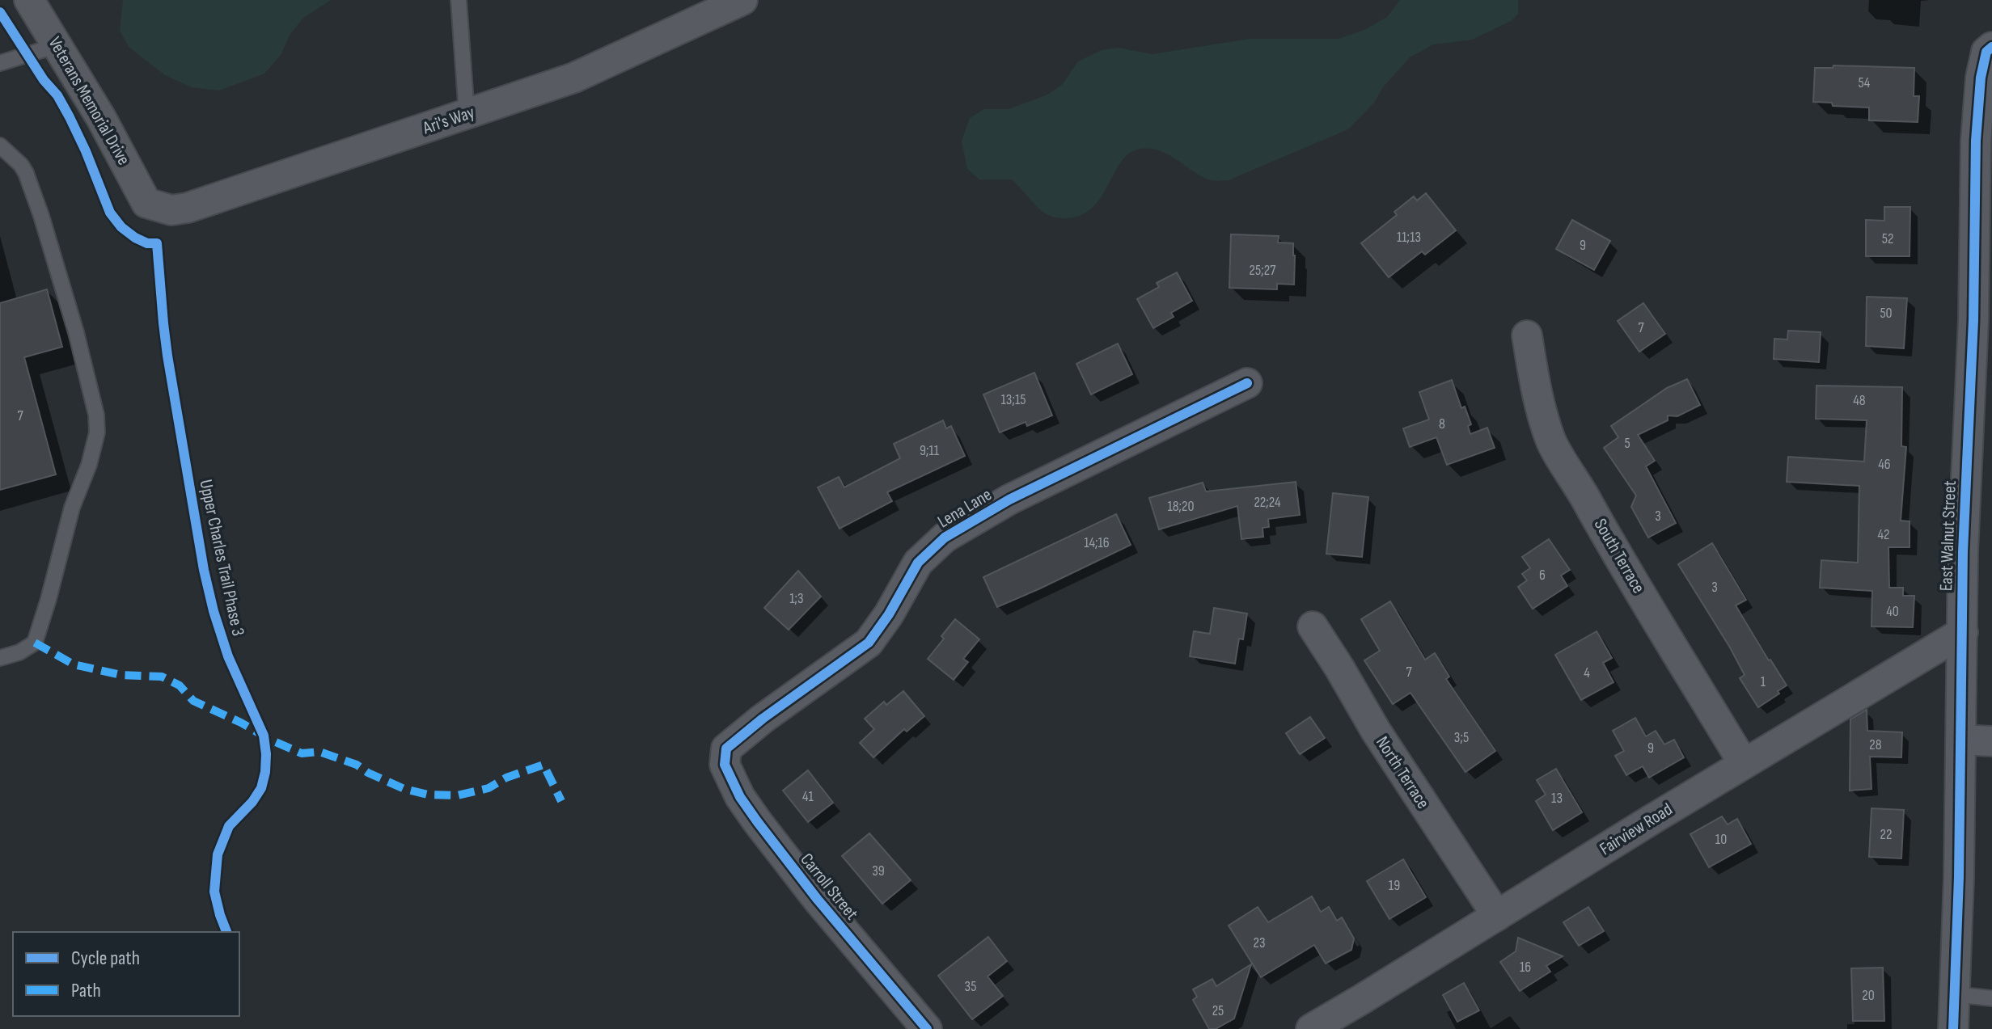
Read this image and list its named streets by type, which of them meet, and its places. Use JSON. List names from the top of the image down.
{
  "streets": {
    "street": [
      "Veterans Memorial Drive",
      "Ari's Way",
      "Lena Lane",
      "East Walnut Street",
      "South Terrace",
      "North Terrace",
      "Fairview Road",
      "Carroll Street"
    ],
    "cycle path": ["Upper Charles Trail Phase 3"]
  },
  "crossings": [
    ["Veterans Memorial Drive", "Ari's Way"],
    ["Lena Lane", "Carroll Street"],
    ["East Walnut Street", "Fairview Road"],
    ["South Terrace", "Fairview Road"],
    ["North Terrace", "Fairview Road"]
  ],
  "house_numbers": [
    "54",
    "11;13",
    "52",
    "9",
    "25;27",
    "50",
    "7",
    "13;15",
    "48",
    "7",
    "8",
    "5",
    "9;11",
    "46",
    "22;24",
    "18;20",
    "3",
    "42",
    "14;16",
    "6",
    "3",
    "1;3",
    "40",
    "7",
    "4",
    "1",
    "3;5",
    "28",
    "9",
    "41",
    "13",
    "22",
    "10",
    "39",
    "19",
    "23",
    "16",
    "35",
    "20",
    "25"
  ],
  "legend": ["Cycle path", "Path"]
}
